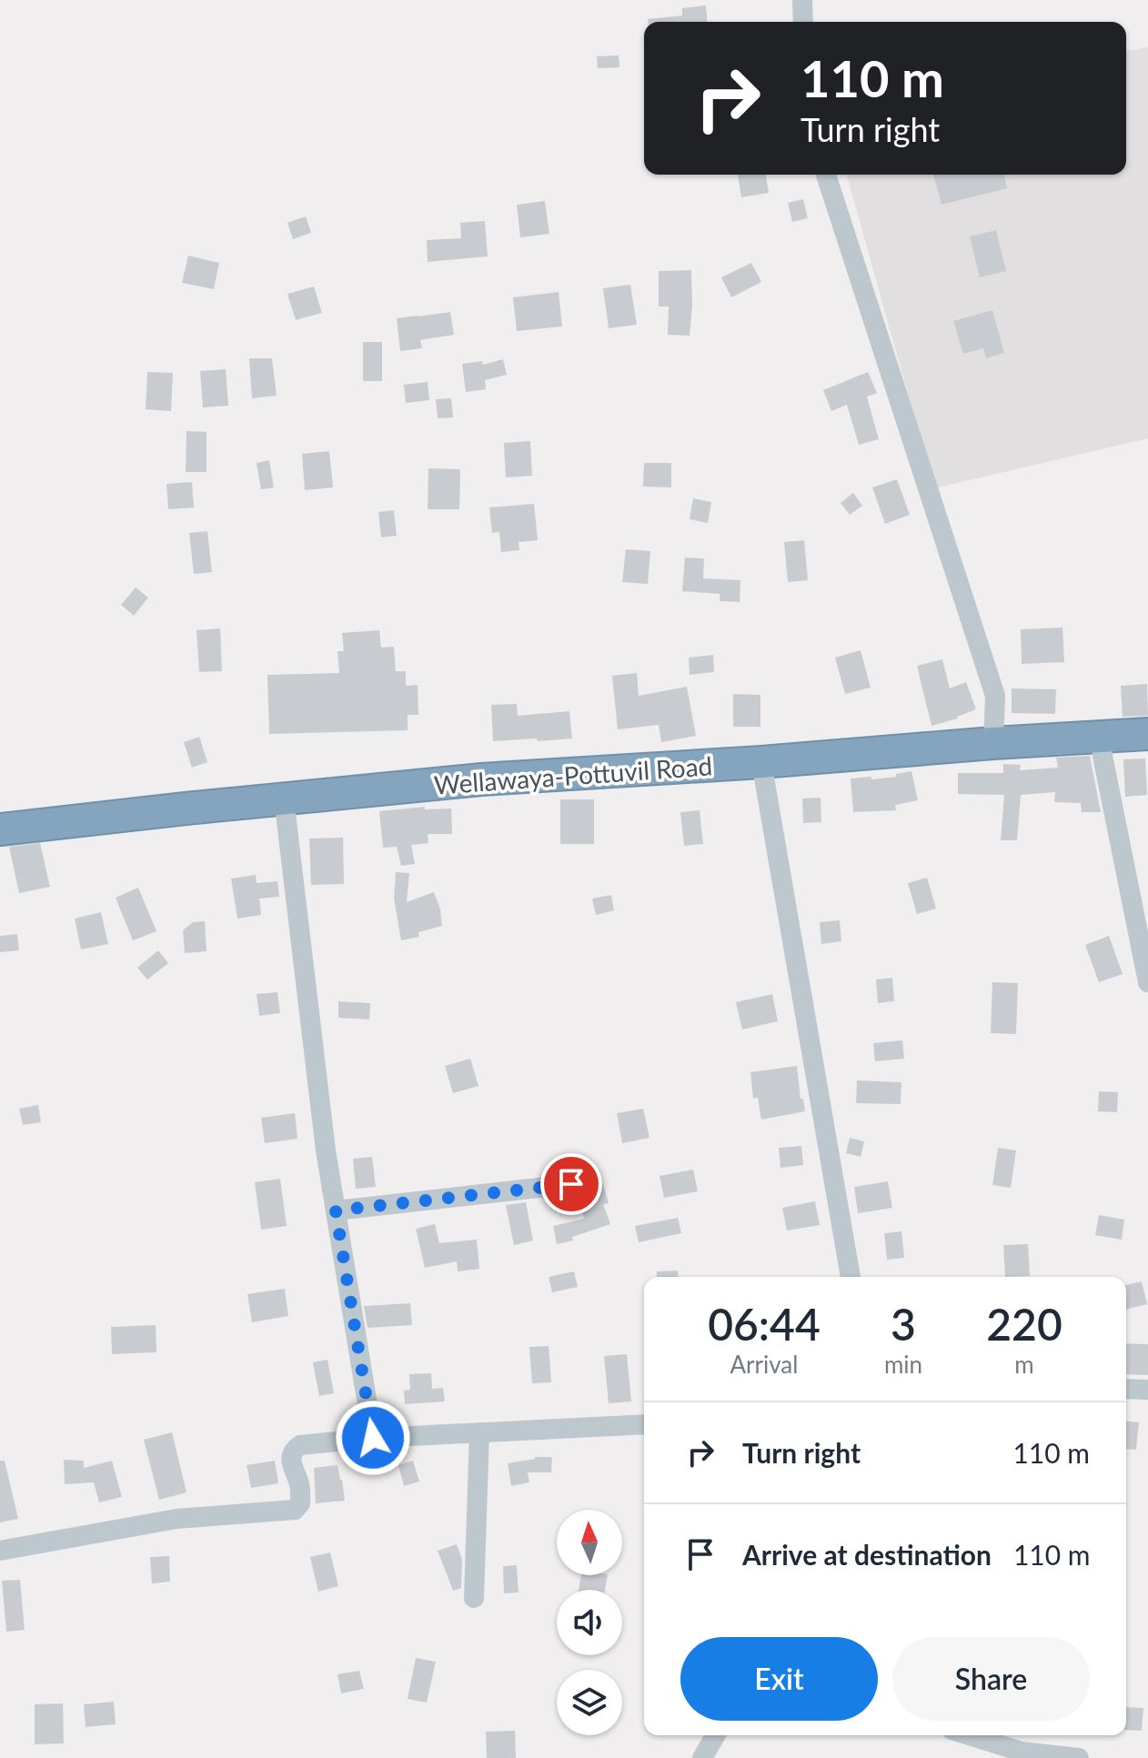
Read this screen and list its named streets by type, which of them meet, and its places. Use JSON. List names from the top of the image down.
{
  "streets": {
    "highway": ["Wellawaya-Pottuvil Road"]
  },
  "north": "top",
  "page": {
    "turn": ["110 m", "Turn right"],
    "eta": [
      "06:44",
      "Arrival",
      "3",
      "min",
      "220",
      "m"
    ],
    "list": [
      {
        "name": "Turn right",
        "value": "110 m"
      },
      {
        "name": "Arrive at destination",
        "value": "110 m"
      }
    ],
    "buttons": ["Exit", "Share"]
  }
}
